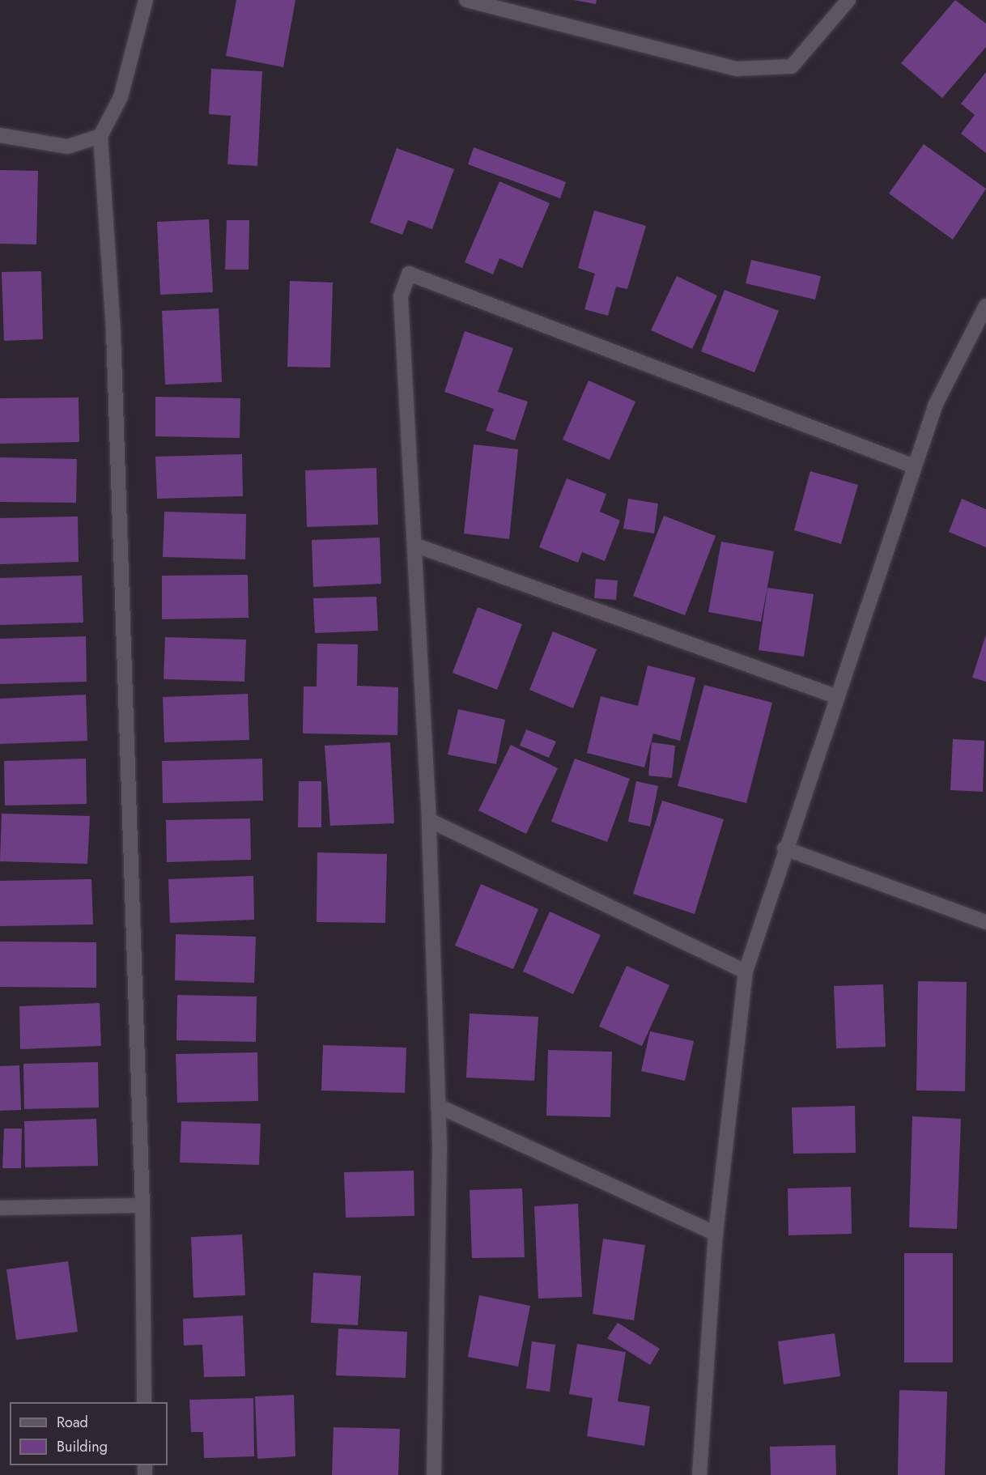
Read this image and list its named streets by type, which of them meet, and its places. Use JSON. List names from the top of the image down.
{
  "legend": ["Road", "Building"]
}
